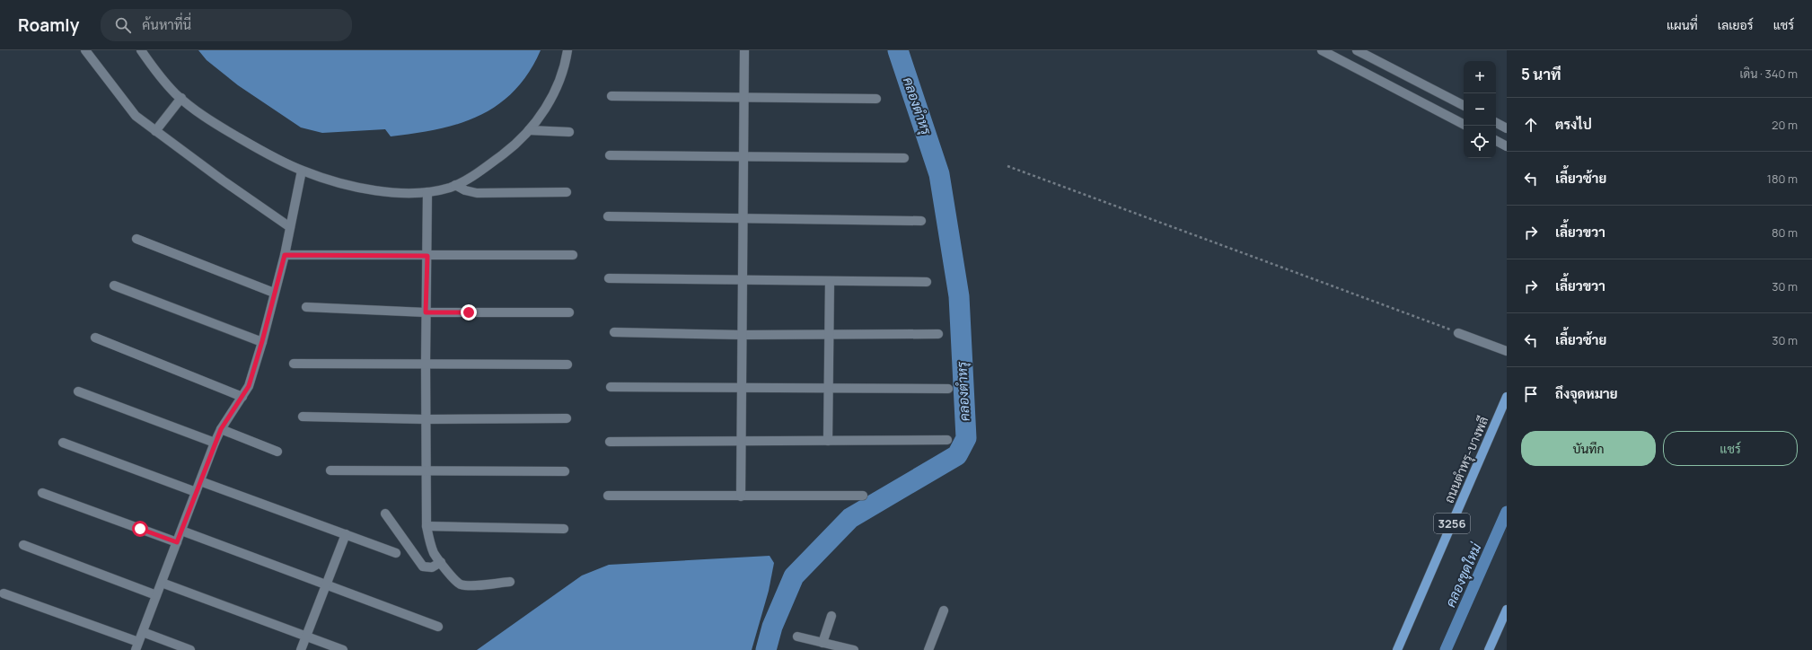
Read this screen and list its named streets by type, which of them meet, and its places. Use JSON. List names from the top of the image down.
{
  "streets": {
    "main road": ["ถนนตำหรุ-บางพลี", "3256"]
  },
  "water": ["คลองตำหรุ", "คลองขุดใหม่"],
  "page": {
    "header": "Roamly",
    "search": "ค้นหาที่นี่",
    "nav": ["แผนที่", "เลเยอร์", "แชร์"],
    "heading": ["5 นาที", "เดิน · 340 m"],
    "map_buttons": ["+", "−"],
    "list": [
      ["ตรงไป", "20 m"],
      ["เลี้ยวซ้าย", "180 m"],
      ["เลี้ยวขวา", "80 m"],
      ["เลี้ยวขวา", "30 m"],
      ["เลี้ยวซ้าย", "30 m"],
      "ถึงจุดหมาย"
    ],
    "buttons": ["บันทึก", "แชร์"]
  }
}
